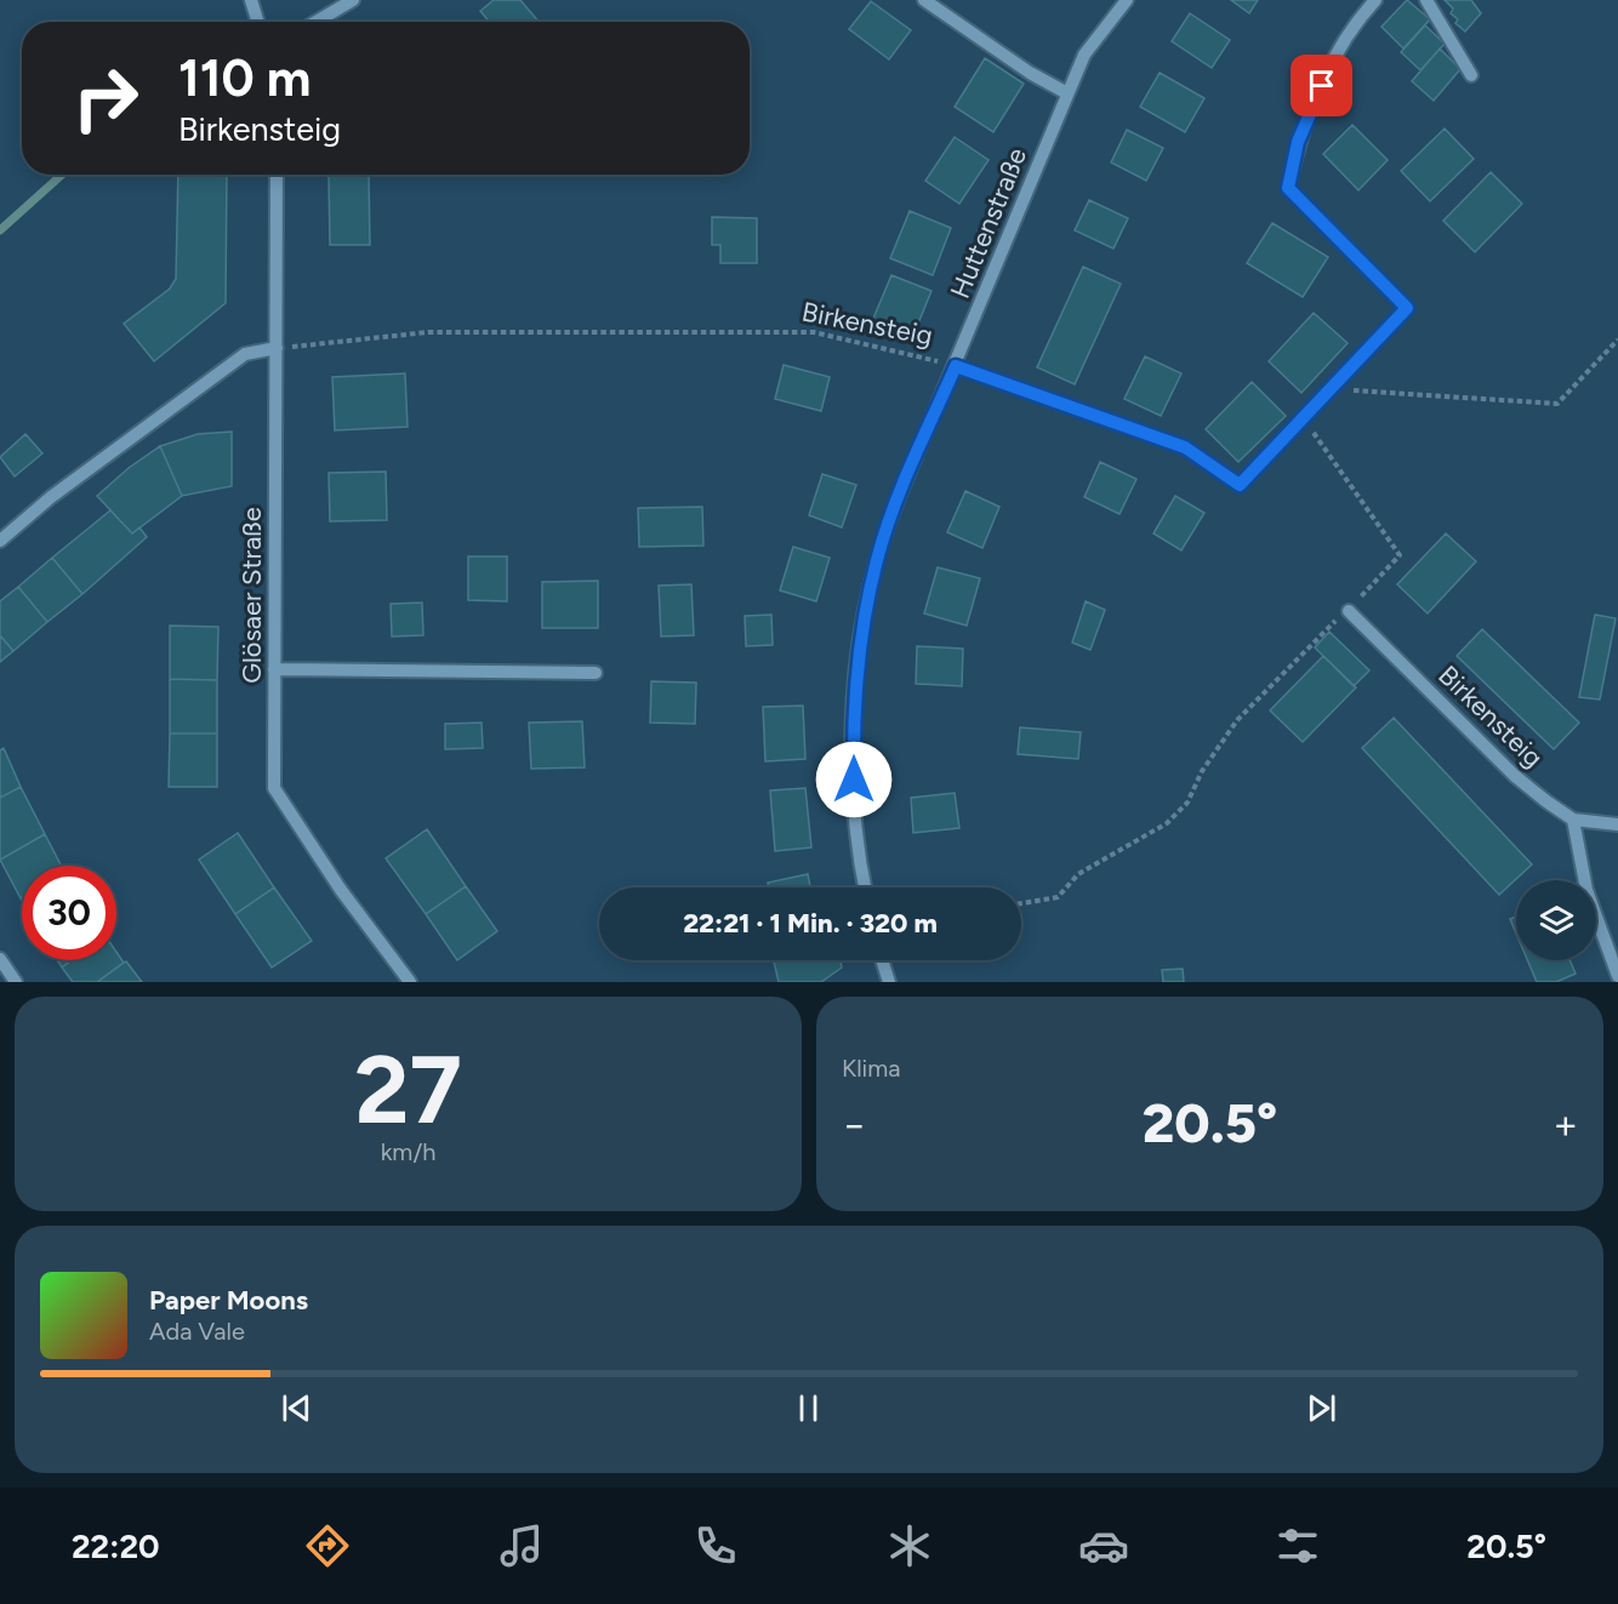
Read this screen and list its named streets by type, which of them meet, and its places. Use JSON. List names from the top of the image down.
{
  "streets": {
    "street": ["Huttenstraße", "Birkensteig", "Glösaer Straße"]
  },
  "crossings": [
    ["Huttenstraße", "Birkensteig"],
    ["Birkensteig", "Glösaer Straße"]
  ],
  "page": {
    "turn": ["110 m", "Birkensteig"],
    "limit": "30",
    "trip": "22:21 · 1 Min. · 320 m",
    "tile": [
      ["27", "km/h"],
      "Klima"
    ],
    "heat": ["−", "20.5°", "+"],
    "song": ["Paper Moons", "Ada Vale"],
    "tabs": ["22:20", "20.5°"]
  }
}
